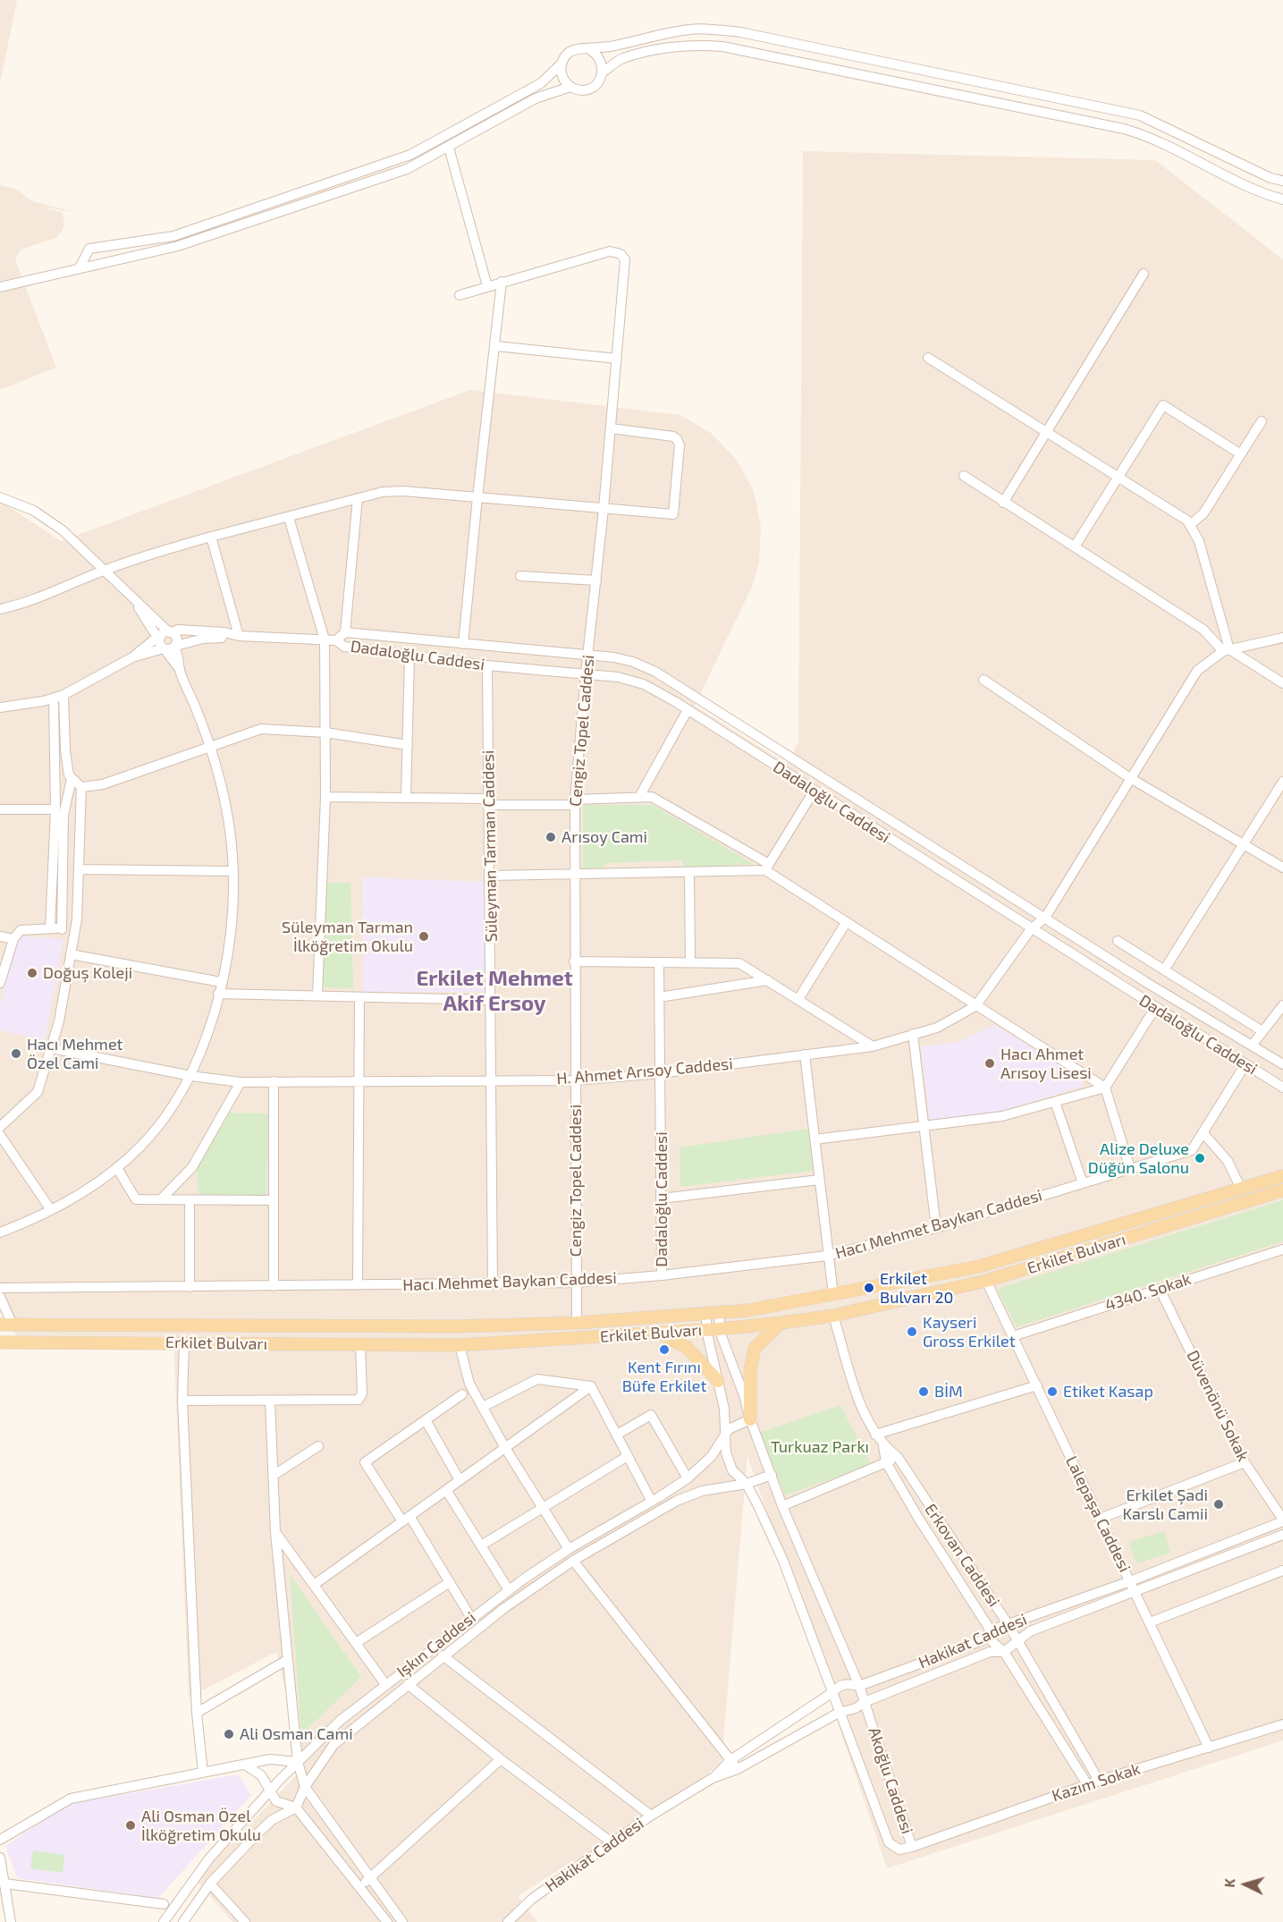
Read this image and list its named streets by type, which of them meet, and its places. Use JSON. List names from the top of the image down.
{
  "streets": {
    "main road": ["Erkilet Bulvarı"],
    "street": [
      "Dadaloğlu Caddesi",
      "Cengiz Topel Caddesi",
      "Süleyman Tarman Caddesi",
      "H. Ahmet Arısoy Caddesi",
      "Hacı Mehmet Baykan Caddesi",
      "4340. Sokak",
      "Düvenönü Sokak",
      "Lalepaşa Caddesi",
      "Erkovan Caddesi",
      "Hakikat Caddesi",
      "Işkın Caddesi",
      "Akoğlu Caddesi",
      "Kazım Sokak"
    ]
  },
  "crossings": [
    ["Dadaloğlu Caddesi", "Cengiz Topel Caddesi"],
    ["Dadaloğlu Caddesi", "Süleyman Tarman Caddesi"],
    ["Dadaloğlu Caddesi", "H. Ahmet Arısoy Caddesi"],
    ["Dadaloğlu Caddesi", "Hacı Mehmet Baykan Caddesi"],
    ["Cengiz Topel Caddesi", "H. Ahmet Arısoy Caddesi"],
    ["Cengiz Topel Caddesi", "Hacı Mehmet Baykan Caddesi"],
    ["Cengiz Topel Caddesi", "Erkilet Bulvarı"],
    ["Süleyman Tarman Caddesi", "H. Ahmet Arısoy Caddesi"],
    ["Süleyman Tarman Caddesi", "Hacı Mehmet Baykan Caddesi"],
    ["Erkilet Bulvarı", "Lalepaşa Caddesi"],
    ["Erkilet Bulvarı", "Erkovan Caddesi"],
    ["Erkilet Bulvarı", "Akoğlu Caddesi"],
    ["4340. Sokak", "Düvenönü Sokak"],
    ["4340. Sokak", "Lalepaşa Caddesi"],
    ["Düvenönü Sokak", "Hakikat Caddesi"],
    ["Lalepaşa Caddesi", "Hakikat Caddesi"],
    ["Lalepaşa Caddesi", "Kazım Sokak"],
    ["Erkovan Caddesi", "Hakikat Caddesi"],
    ["Erkovan Caddesi", "Kazım Sokak"],
    ["Hakikat Caddesi", "Akoğlu Caddesi"],
    ["Işkın Caddesi", "Akoğlu Caddesi"],
    ["Akoğlu Caddesi", "Kazım Sokak"]
  ],
  "districts": ["Erkilet Mehmet Akif Ersoy"],
  "parks": ["Turkuaz Parkı"],
  "places": [
    "Arısoy Cami",
    "Süleyman Tarman İlköğretim Okulu",
    "Doğuş Koleji",
    "Hacı Mehmet Özel Cami",
    "Hacı Ahmet Arısoy Lisesi",
    "Alize Deluxe Düğün Salonu",
    "Erkilet Bulvarı 20",
    "Kayseri Gross Erkilet",
    "Kent Fırını Büfe Erkilet",
    "BİM",
    "Etiket Kasap",
    "Erkilet Şadi Karslı Camii",
    "Ali Osman Cami",
    "Ali Osman Özel İlköğretim Okulu"
  ],
  "north": "left"
}
